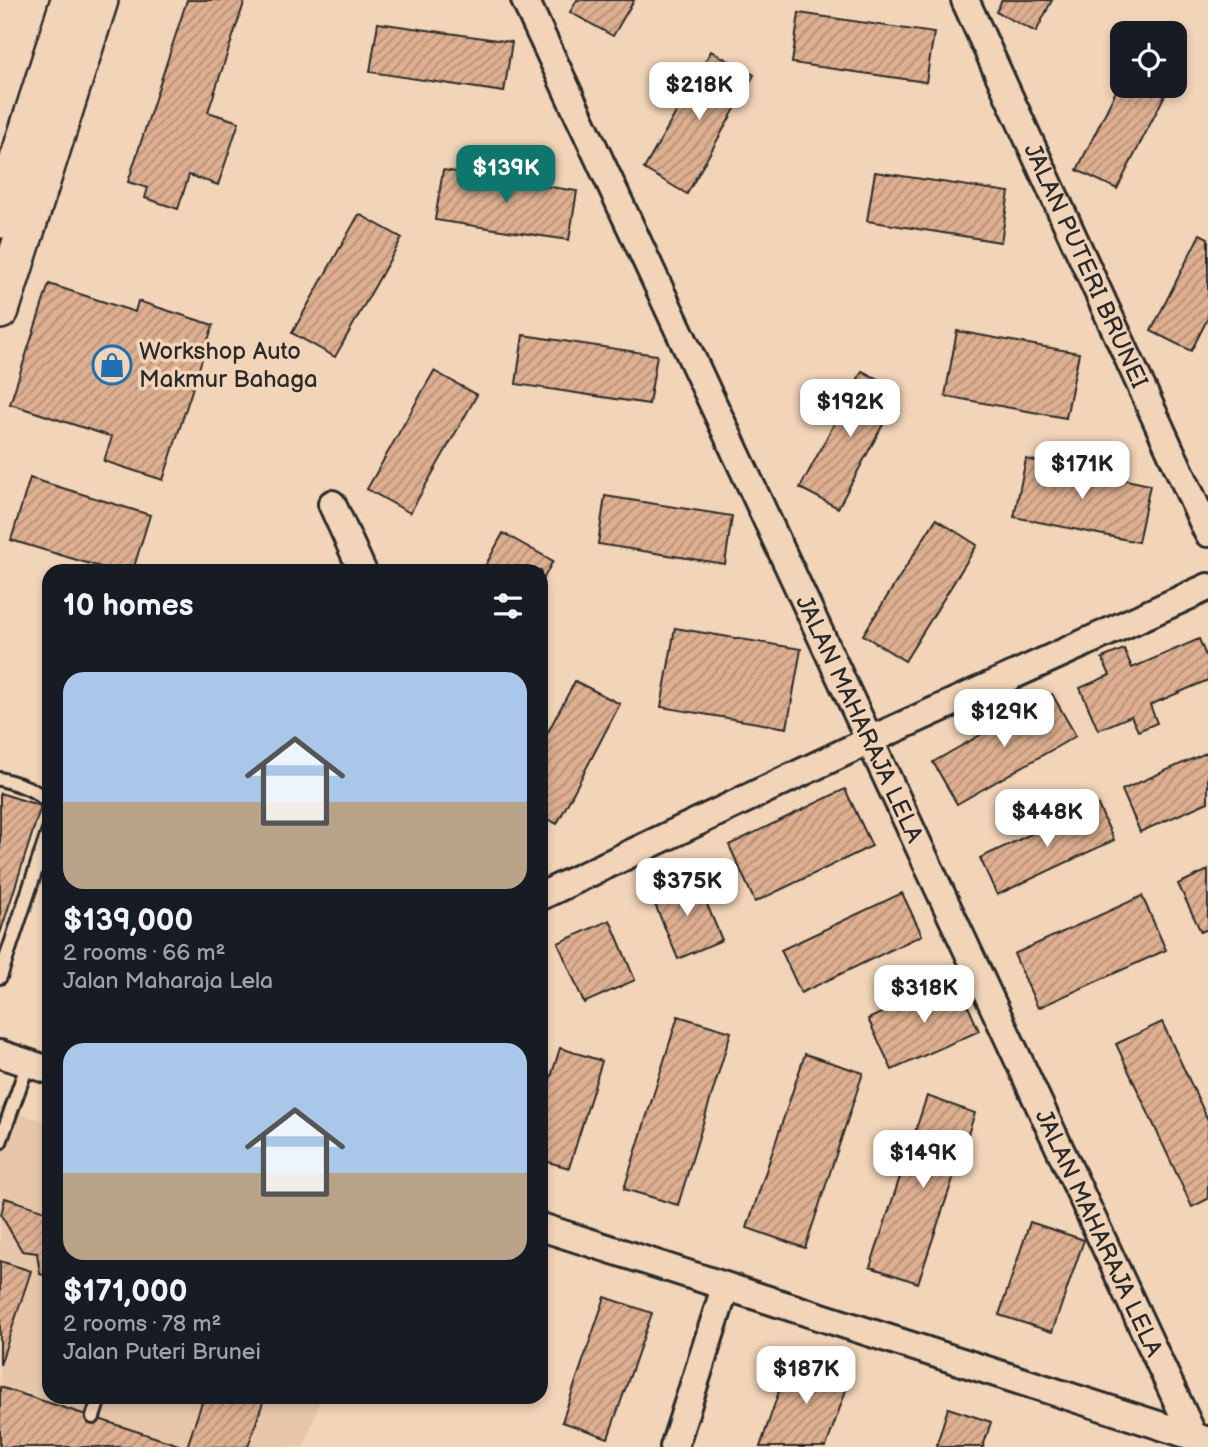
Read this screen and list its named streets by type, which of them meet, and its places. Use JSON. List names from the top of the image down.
{
  "streets": {
    "street": ["JALAN PUTERI BRUNEI", "JALAN MAHARAJA LELA"]
  },
  "places": {
    "shop": ["Workshop Auto Makmur Bahaga"]
  },
  "page": {
    "price": [
      "$218K",
      "$139K",
      "$192K",
      "$171K",
      "$129K",
      "$448K",
      "$375K",
      "$318K",
      "$149K",
      "$187K"
    ],
    "heading": "10 homes",
    "list": [
      {
        "name": "$139,000",
        "note": "2 rooms · 66 m² · Jalan Maharaja Lela"
      },
      {
        "name": "$171,000",
        "note": "2 rooms · 78 m² · Jalan Puteri Brunei"
      }
    ]
  }
}
